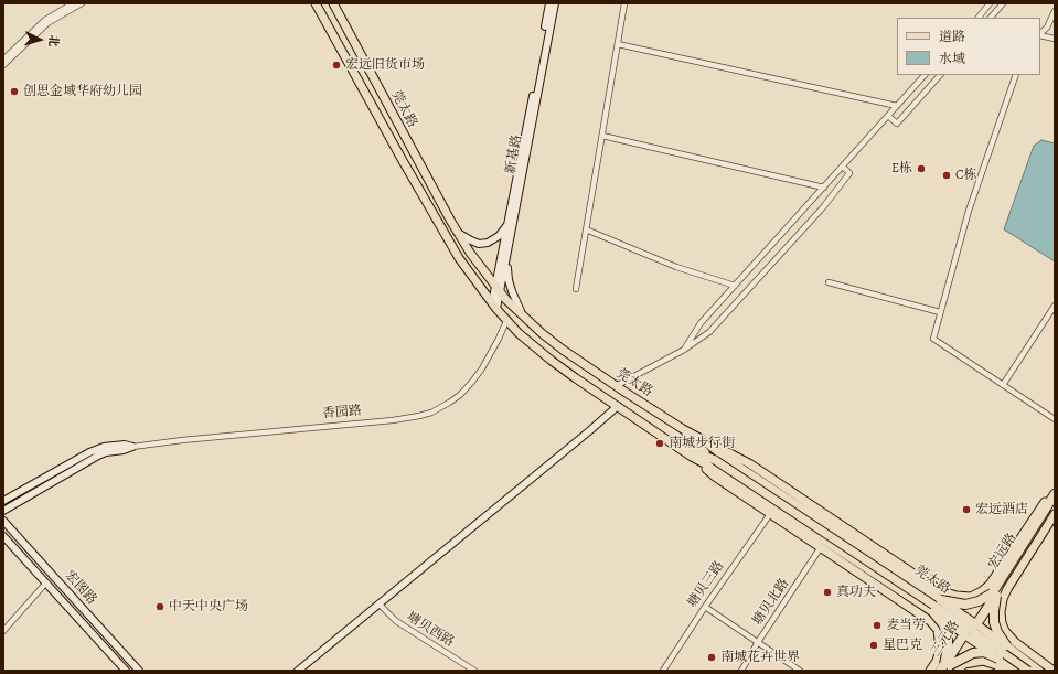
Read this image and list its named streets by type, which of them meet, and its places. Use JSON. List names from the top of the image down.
{
  "streets": {
    "highway": ["宏远路", "三元路"],
    "main road": ["莞太路"],
    "street": [
      "新基路",
      "香园路",
      "塘贝三路",
      "宏图路",
      "塘贝北路",
      "塘贝西路"
    ]
  },
  "crossings": [
    ["莞太路", "新基路"],
    ["莞太路", "香园路"],
    ["莞太路", "宏远路"],
    ["莞太路", "三元路"],
    ["宏远路", "三元路"]
  ],
  "places": [
    "宏远旧货市场",
    "创思金域华府幼儿园",
    "E栋",
    "C栋",
    "南城步行街",
    "宏远酒店",
    "真功夫",
    "中天中央广场",
    "麦当劳",
    "星巴克",
    "南城花卉世界"
  ],
  "legend": ["道路", "水域"],
  "north": "right"
}
